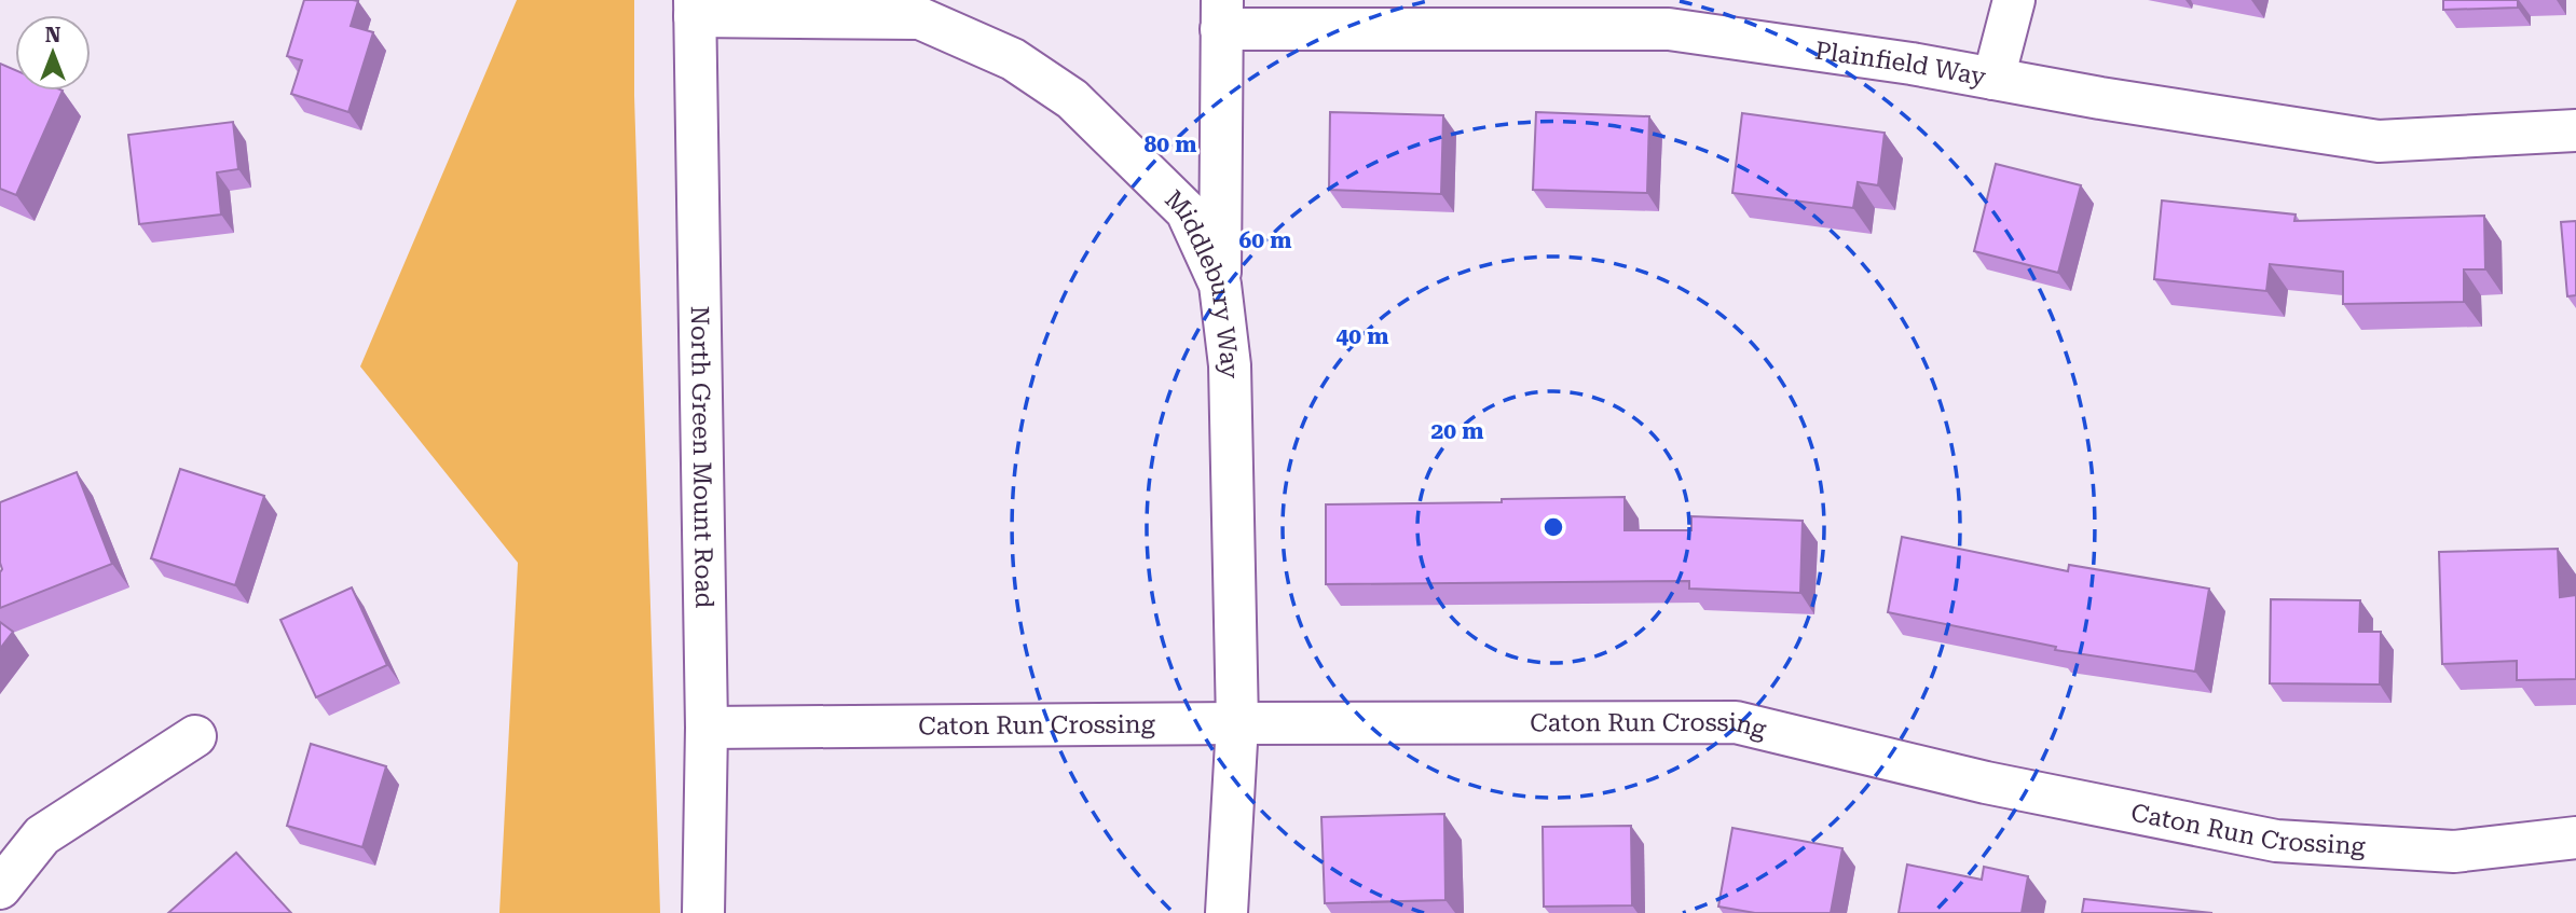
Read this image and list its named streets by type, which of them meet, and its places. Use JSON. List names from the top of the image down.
{
  "streets": {
    "street": [
      "Plainfield Way",
      "Middlebury Way",
      "North Green Mount Road",
      "Caton Run Crossing"
    ]
  },
  "crossings": [
    ["Middlebury Way", "North Green Mount Road"],
    ["Middlebury Way", "Caton Run Crossing"],
    ["North Green Mount Road", "Caton Run Crossing"]
  ],
  "north": "top",
  "rings": [
    "80 m",
    "60 m",
    "40 m",
    "20 m"
  ]
}
